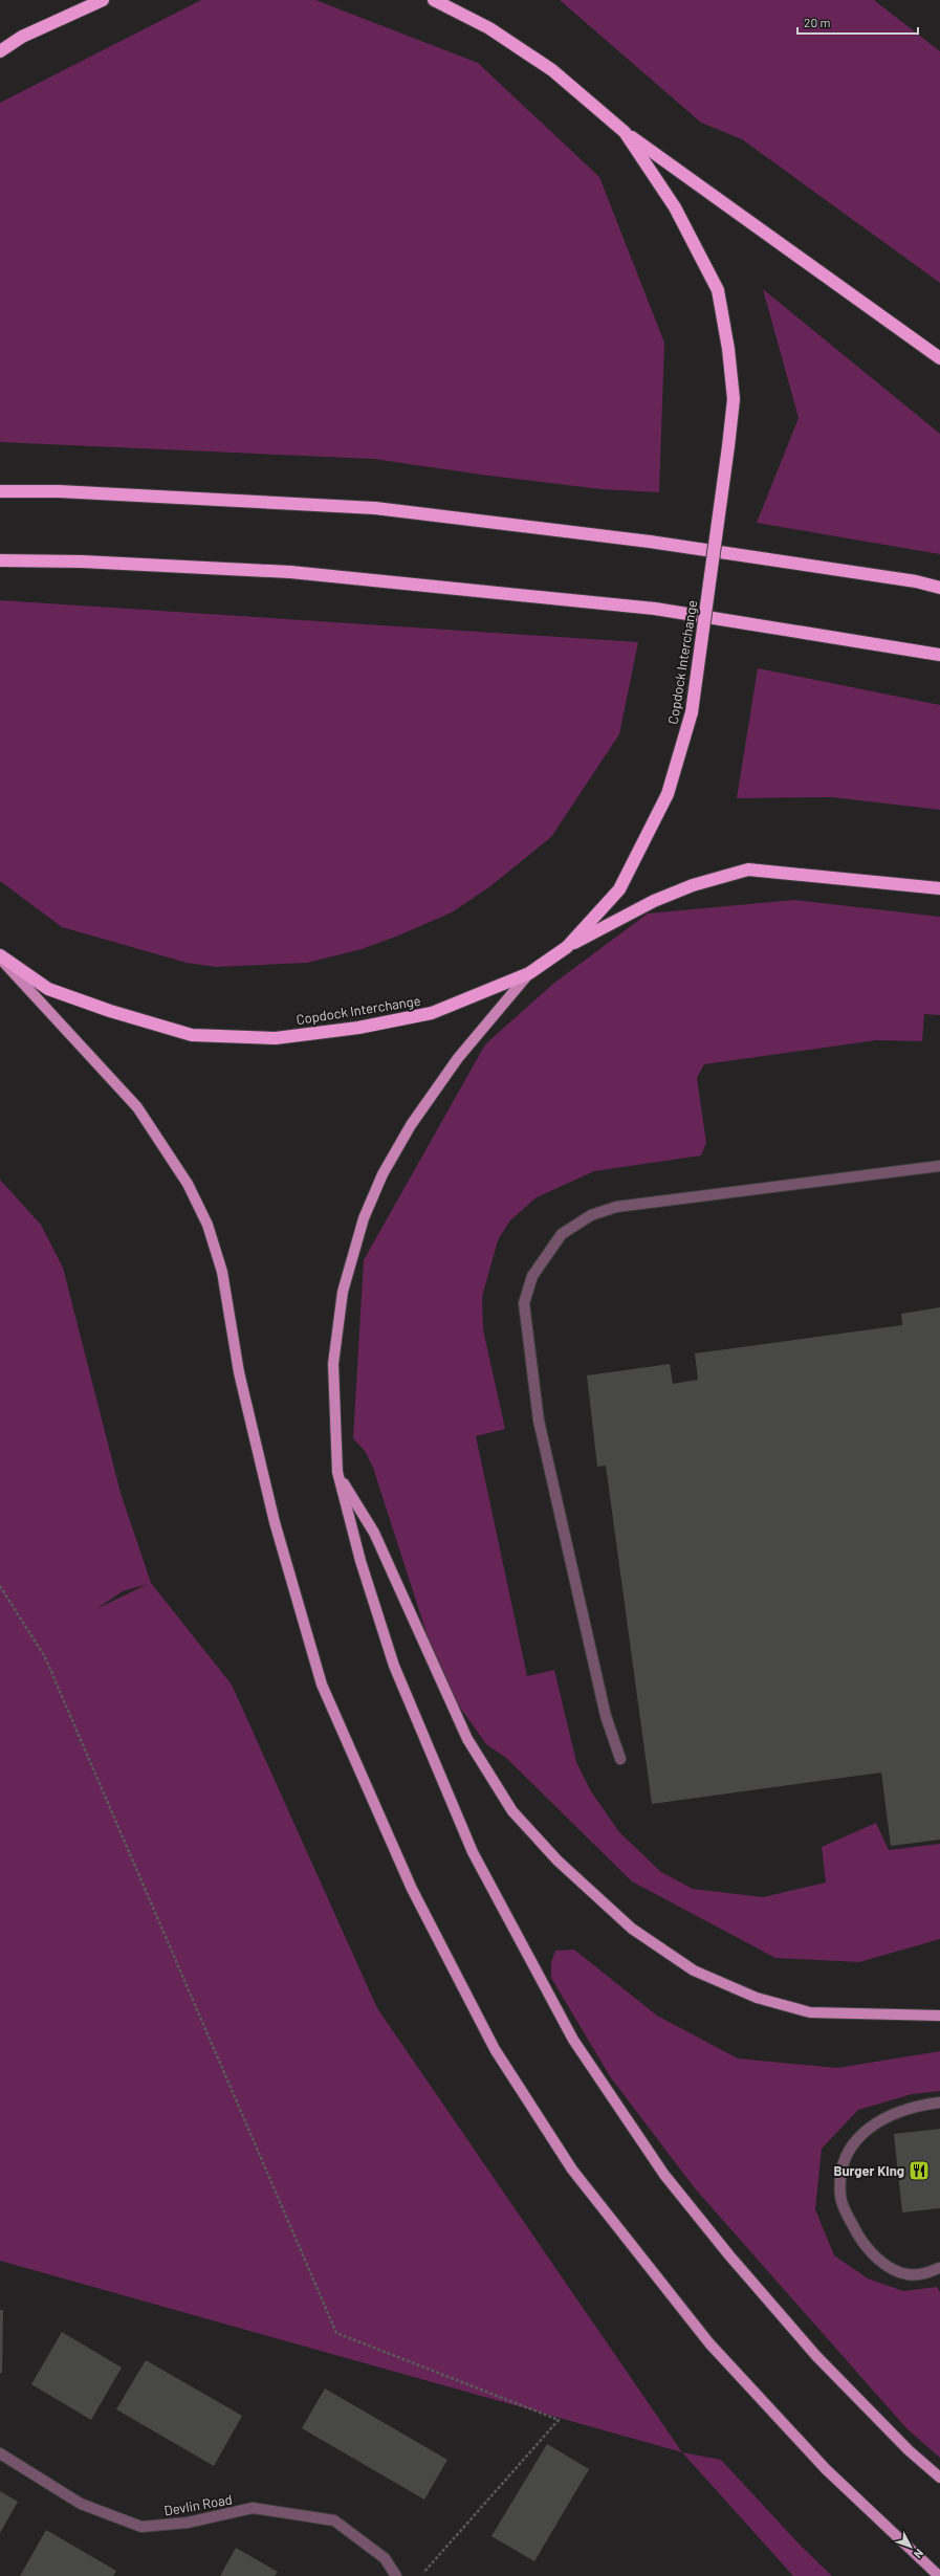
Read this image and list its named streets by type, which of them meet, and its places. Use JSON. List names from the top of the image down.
{
  "streets": {
    "highway": ["Copdock Interchange"],
    "street": ["Devlin Road"]
  },
  "places": {
    "restaurant": ["Burger King"]
  },
  "scale_bar": "20 m",
  "north": "bottom right"
}
